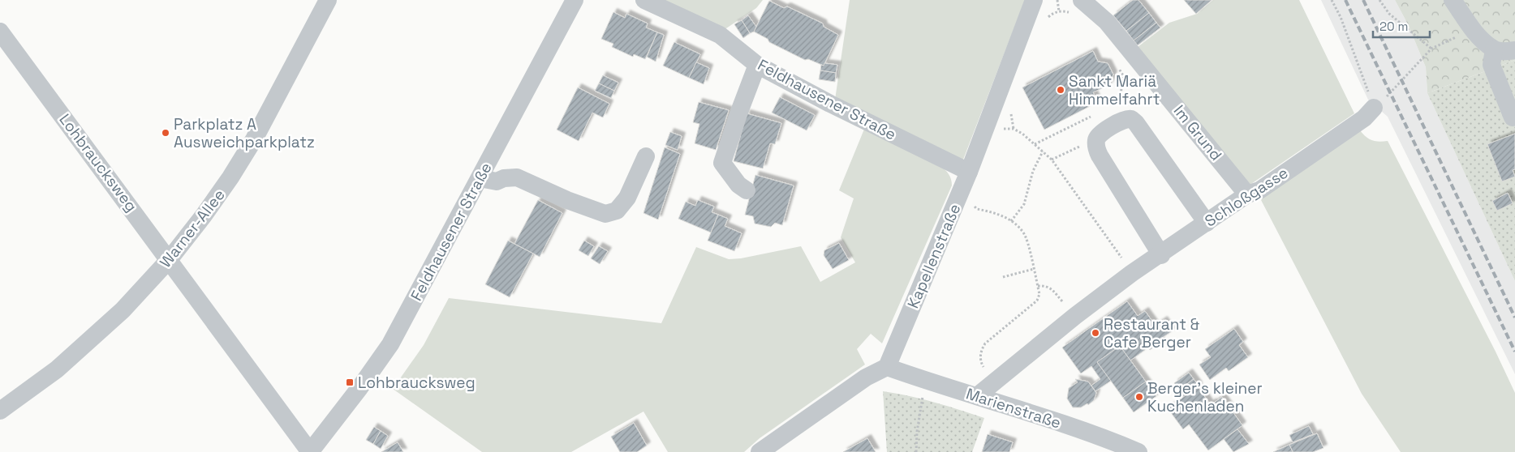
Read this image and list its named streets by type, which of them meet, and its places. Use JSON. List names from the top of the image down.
{
  "streets": {
    "street": [
      "Feldhausener Straße",
      "Im Grund",
      "Lohbraucksweg",
      "Schloßgasse",
      "Warner-Allee",
      "Kapellenstraße",
      "Marienstraße"
    ]
  },
  "crossings": [
    ["Feldhausener Straße", "Lohbraucksweg"],
    ["Feldhausener Straße", "Kapellenstraße"],
    ["Im Grund", "Schloßgasse"],
    ["Lohbraucksweg", "Warner-Allee"],
    ["Schloßgasse", "Marienstraße"],
    ["Kapellenstraße", "Marienstraße"]
  ],
  "places": {
    "other": [
      "Sankt Mariä Himmelfahrt",
      "Parkplatz A Ausweichparkplatz",
      "Restaurant & Cafe Berger",
      "Berger's kleiner Kuchenladen"
    ],
    "transit": ["Lohbraucksweg"]
  },
  "scale_bar": "20 m"
}
